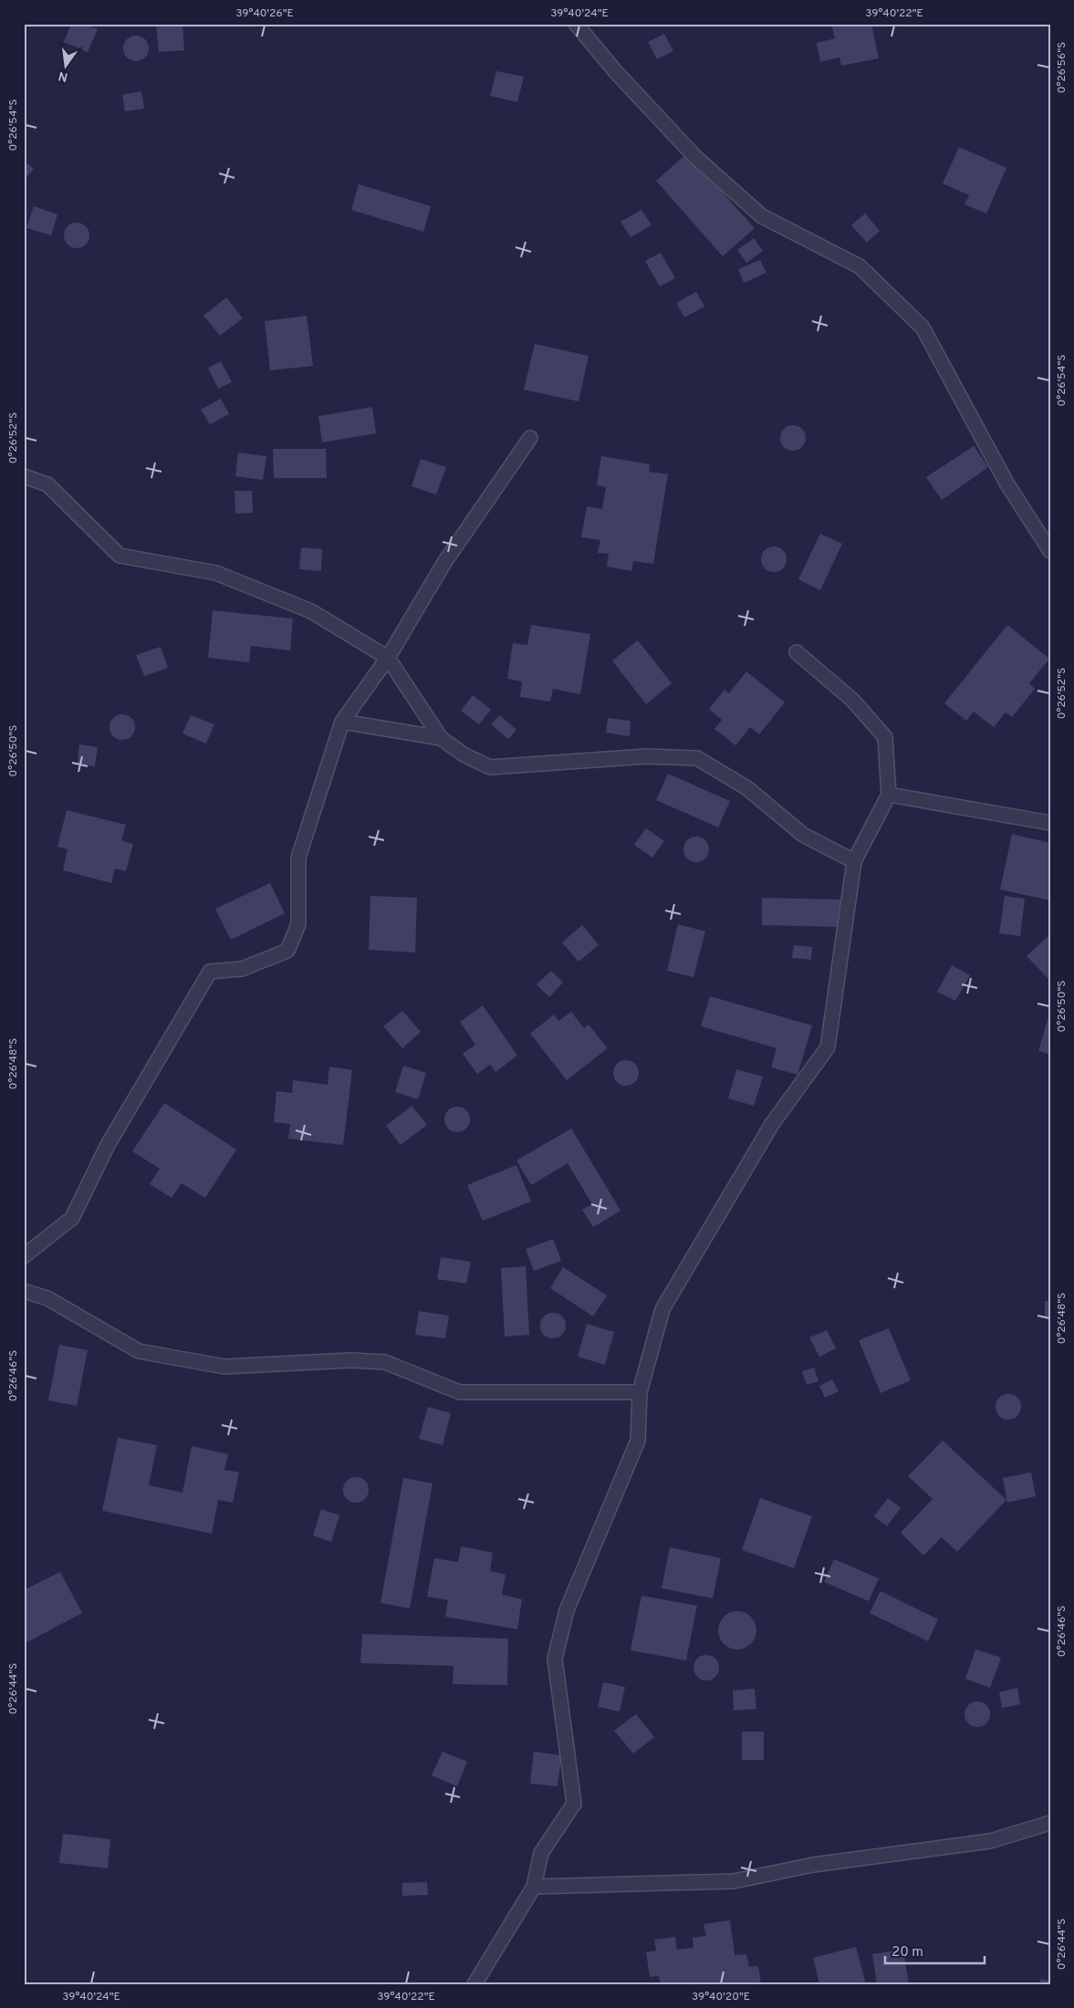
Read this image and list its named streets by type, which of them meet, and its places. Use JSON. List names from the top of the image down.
{
  "scale_bar": "20 m",
  "north": "bottom",
  "coordinates": [
    "39°40'26\"E",
    "39°40'24\"E",
    "39°40'22\"E",
    "0°26'56\"S",
    "0°26'54\"S",
    "0°26'52\"S",
    "0°26'50\"S",
    "0°26'48\"S",
    "0°26'46\"S",
    "0°26'44\"S",
    "39°40'20\"E"
  ]
}
